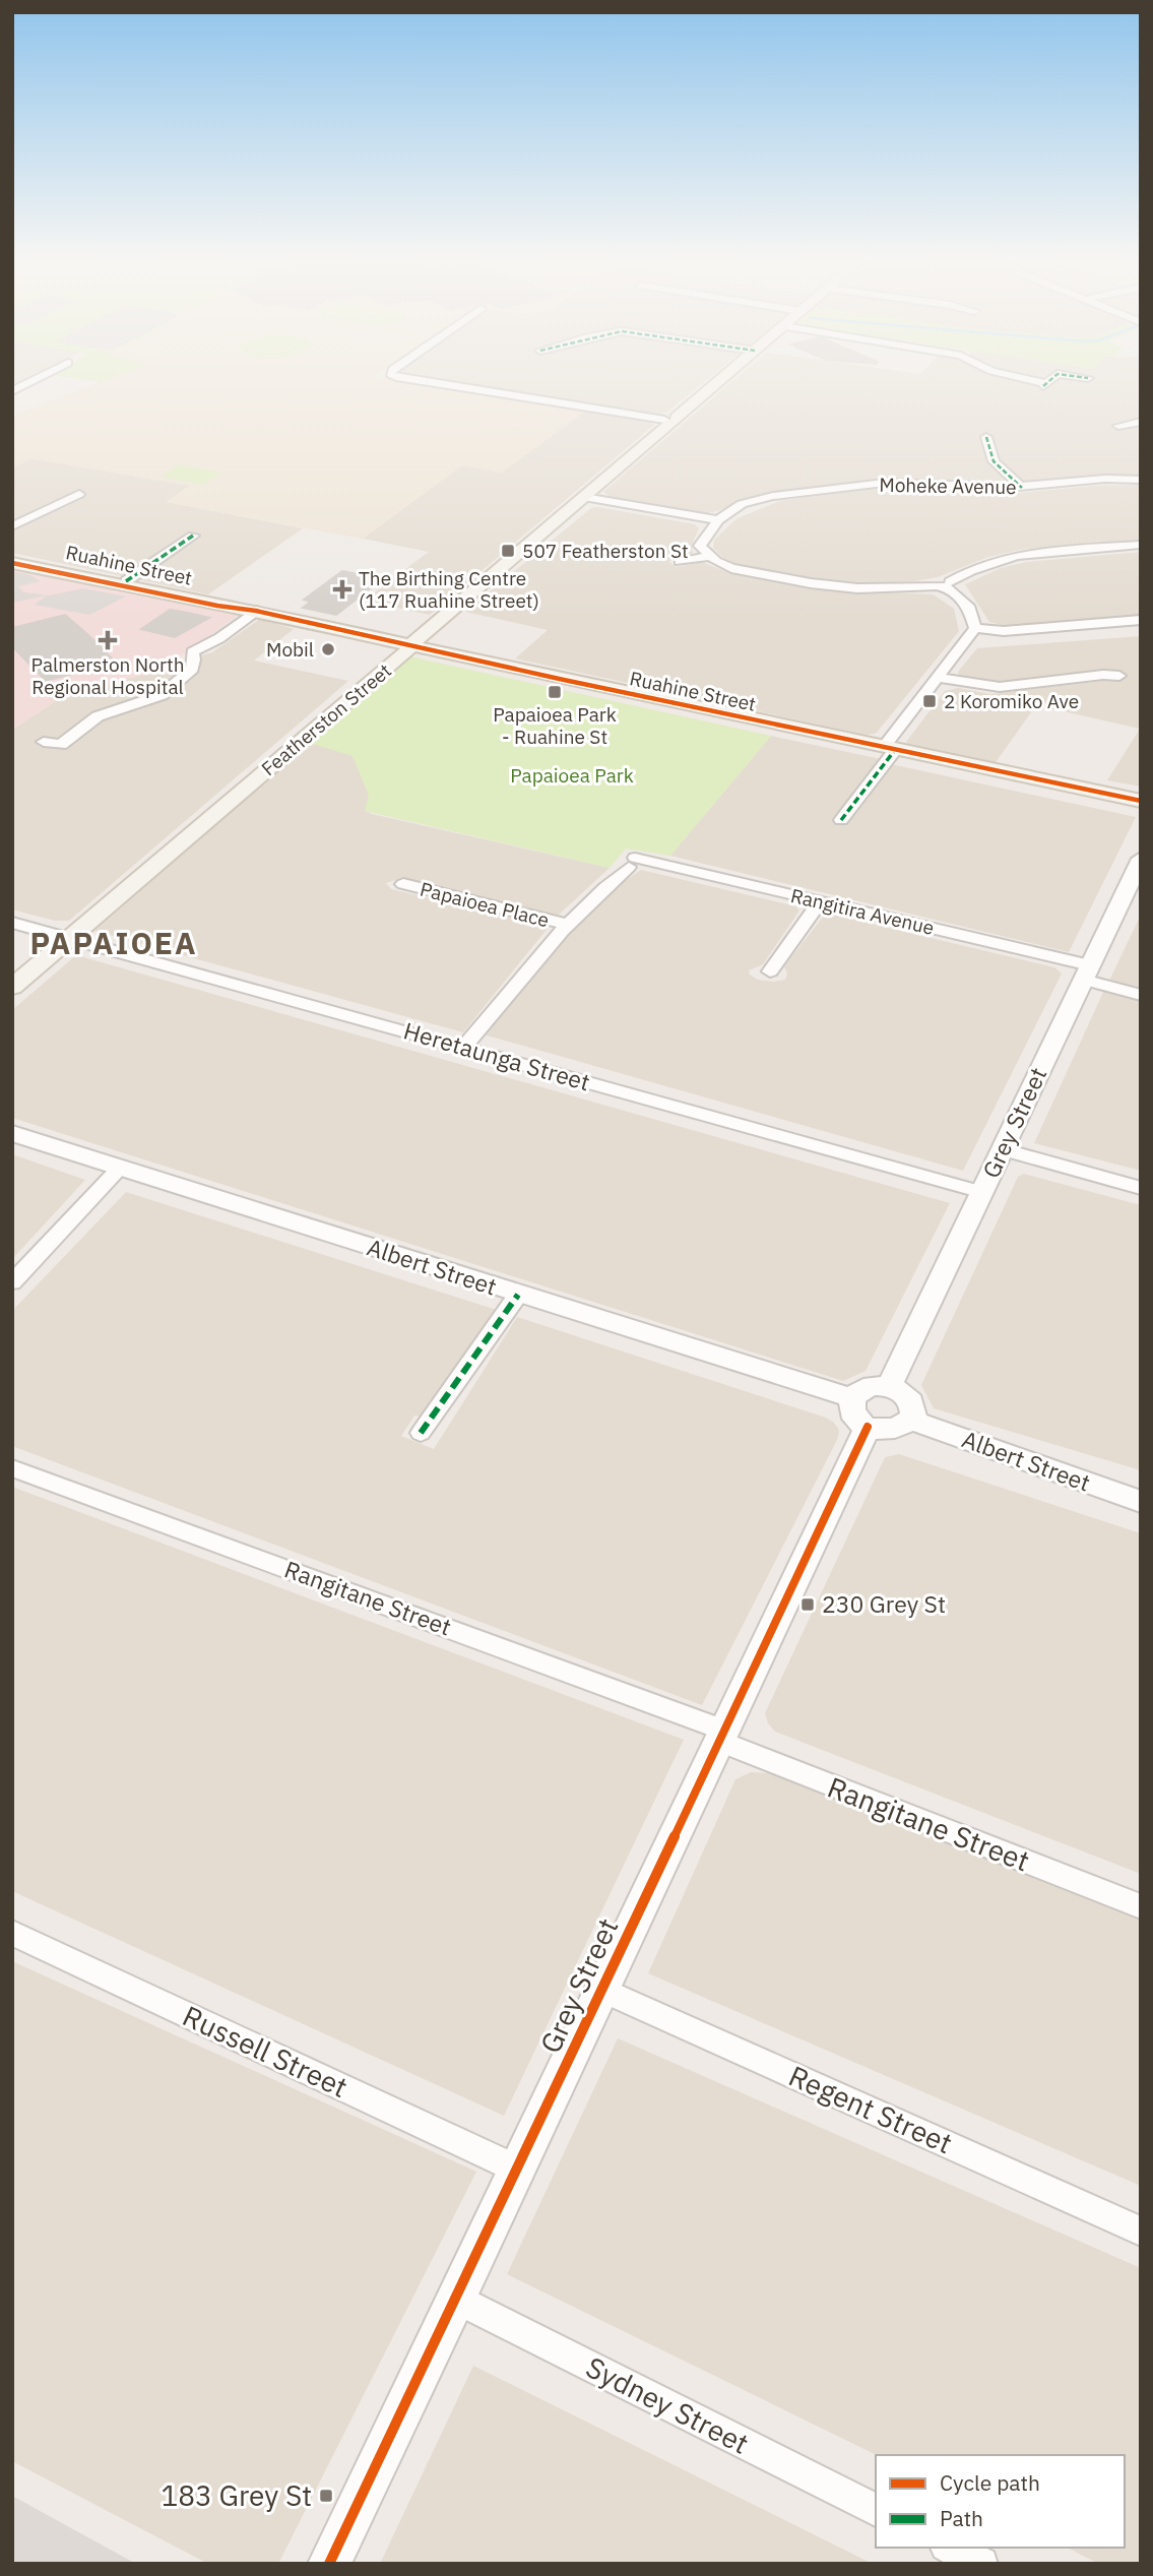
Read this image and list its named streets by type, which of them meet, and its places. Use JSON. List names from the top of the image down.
{
  "streets": {
    "main road": ["Ruahine Street", "Featherston Street"],
    "street": [
      "Moheke Avenue",
      "Papaioea Place",
      "Rangitira Avenue",
      "Heretaunga Street",
      "Grey Street",
      "Albert Street",
      "Rangitane Street",
      "Russell Street",
      "Regent Street",
      "Sydney Street"
    ]
  },
  "crossings": [
    ["Ruahine Street", "Featherston Street"],
    ["Featherston Street", "Heretaunga Street"],
    ["Papaioea Place", "Rangitira Avenue"],
    ["Papaioea Place", "Heretaunga Street"],
    ["Rangitira Avenue", "Grey Street"],
    ["Heretaunga Street", "Grey Street"],
    ["Grey Street", "Albert Street"],
    ["Grey Street", "Rangitane Street"],
    ["Grey Street", "Russell Street"],
    ["Grey Street", "Regent Street"],
    ["Grey Street", "Sydney Street"]
  ],
  "districts": ["PAPAIOEA"],
  "parks": ["Papaioea Park"],
  "places": {
    "transit": [
      "507 Featherston St",
      "Papaioea Park - Ruahine St",
      "2 Koromiko Ave",
      "230 Grey St",
      "183 Grey St"
    ],
    "health": ["The Birthing Centre (117 Ruahine Street)", "Palmerston North Regional Hospital"],
    "other": ["Mobil"]
  },
  "legend": ["Cycle path", "Path"]
}
